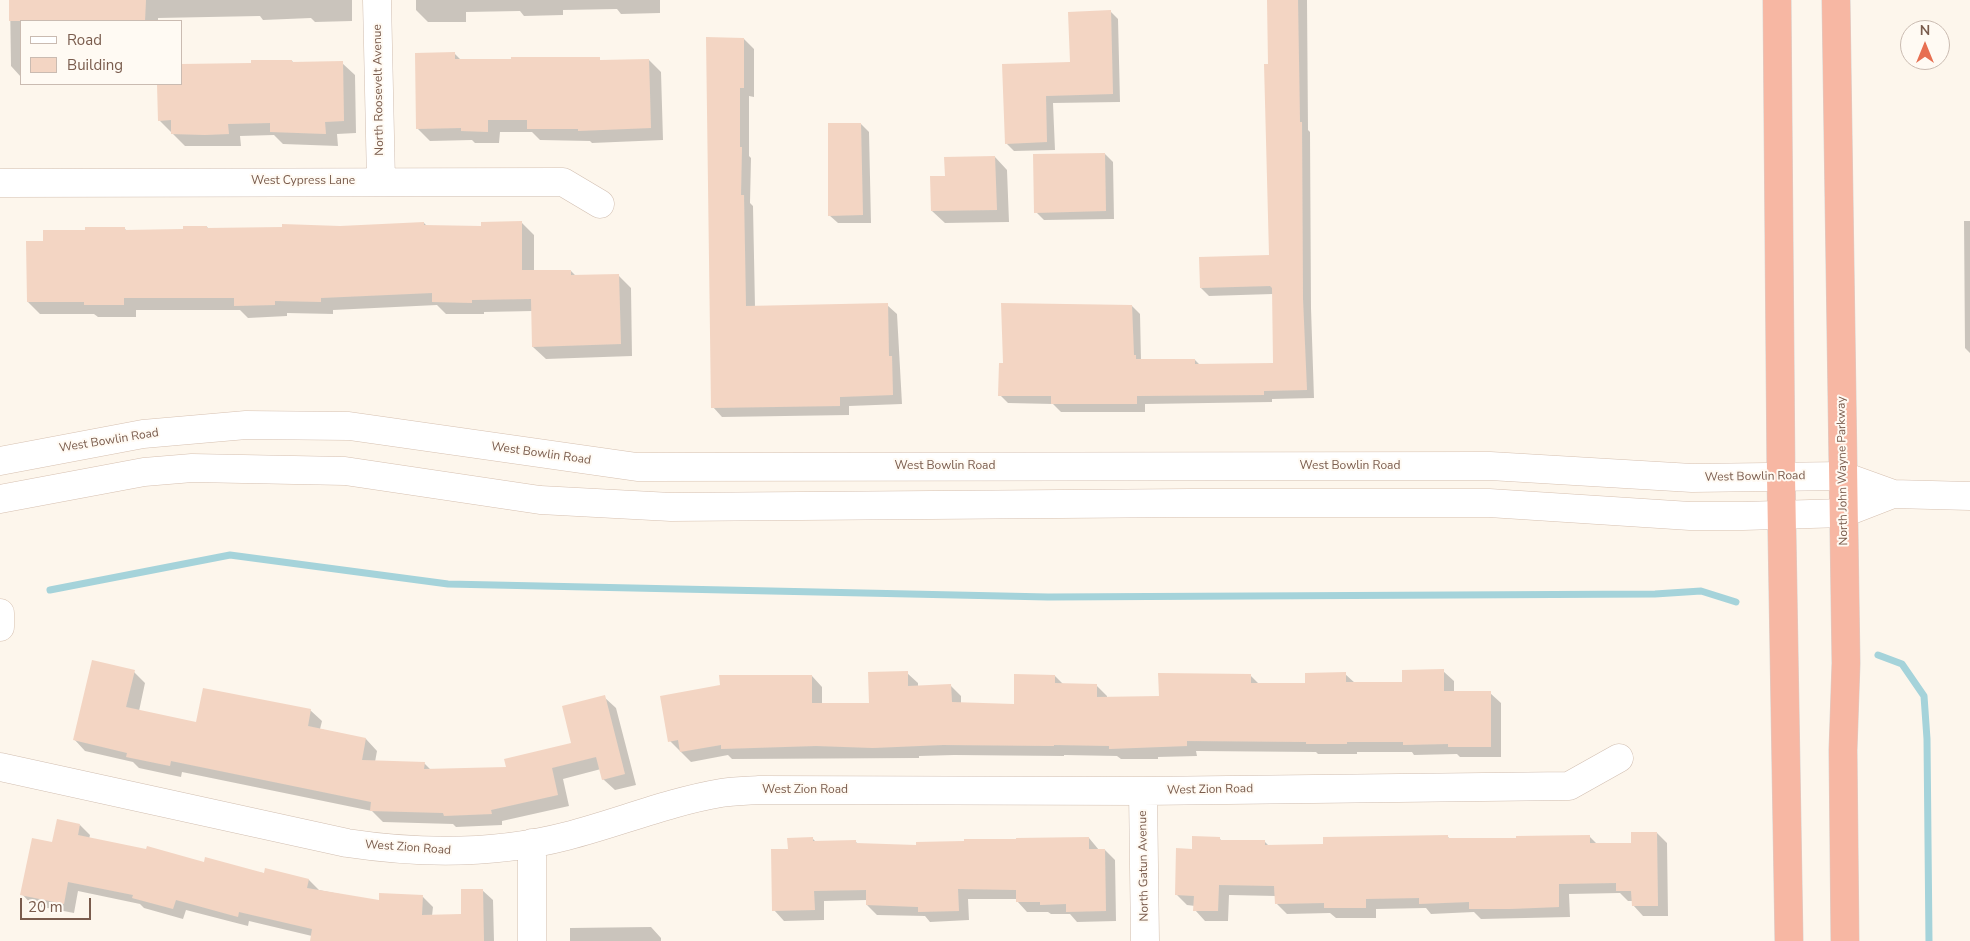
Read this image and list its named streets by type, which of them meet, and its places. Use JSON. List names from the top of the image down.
{
  "streets": {
    "highway": ["North John Wayne Parkway"],
    "street": [
      "North Roosevelt Avenue",
      "West Cypress Lane",
      "West Bowlin Road",
      "West Zion Road",
      "North Gatun Avenue"
    ]
  },
  "crossings": [
    ["North Roosevelt Avenue", "West Cypress Lane"],
    ["West Bowlin Road", "North John Wayne Parkway"],
    ["West Zion Road", "North Gatun Avenue"]
  ],
  "legend": ["Road", "Building"],
  "scale_bar": "20 m",
  "north": "top"
}
